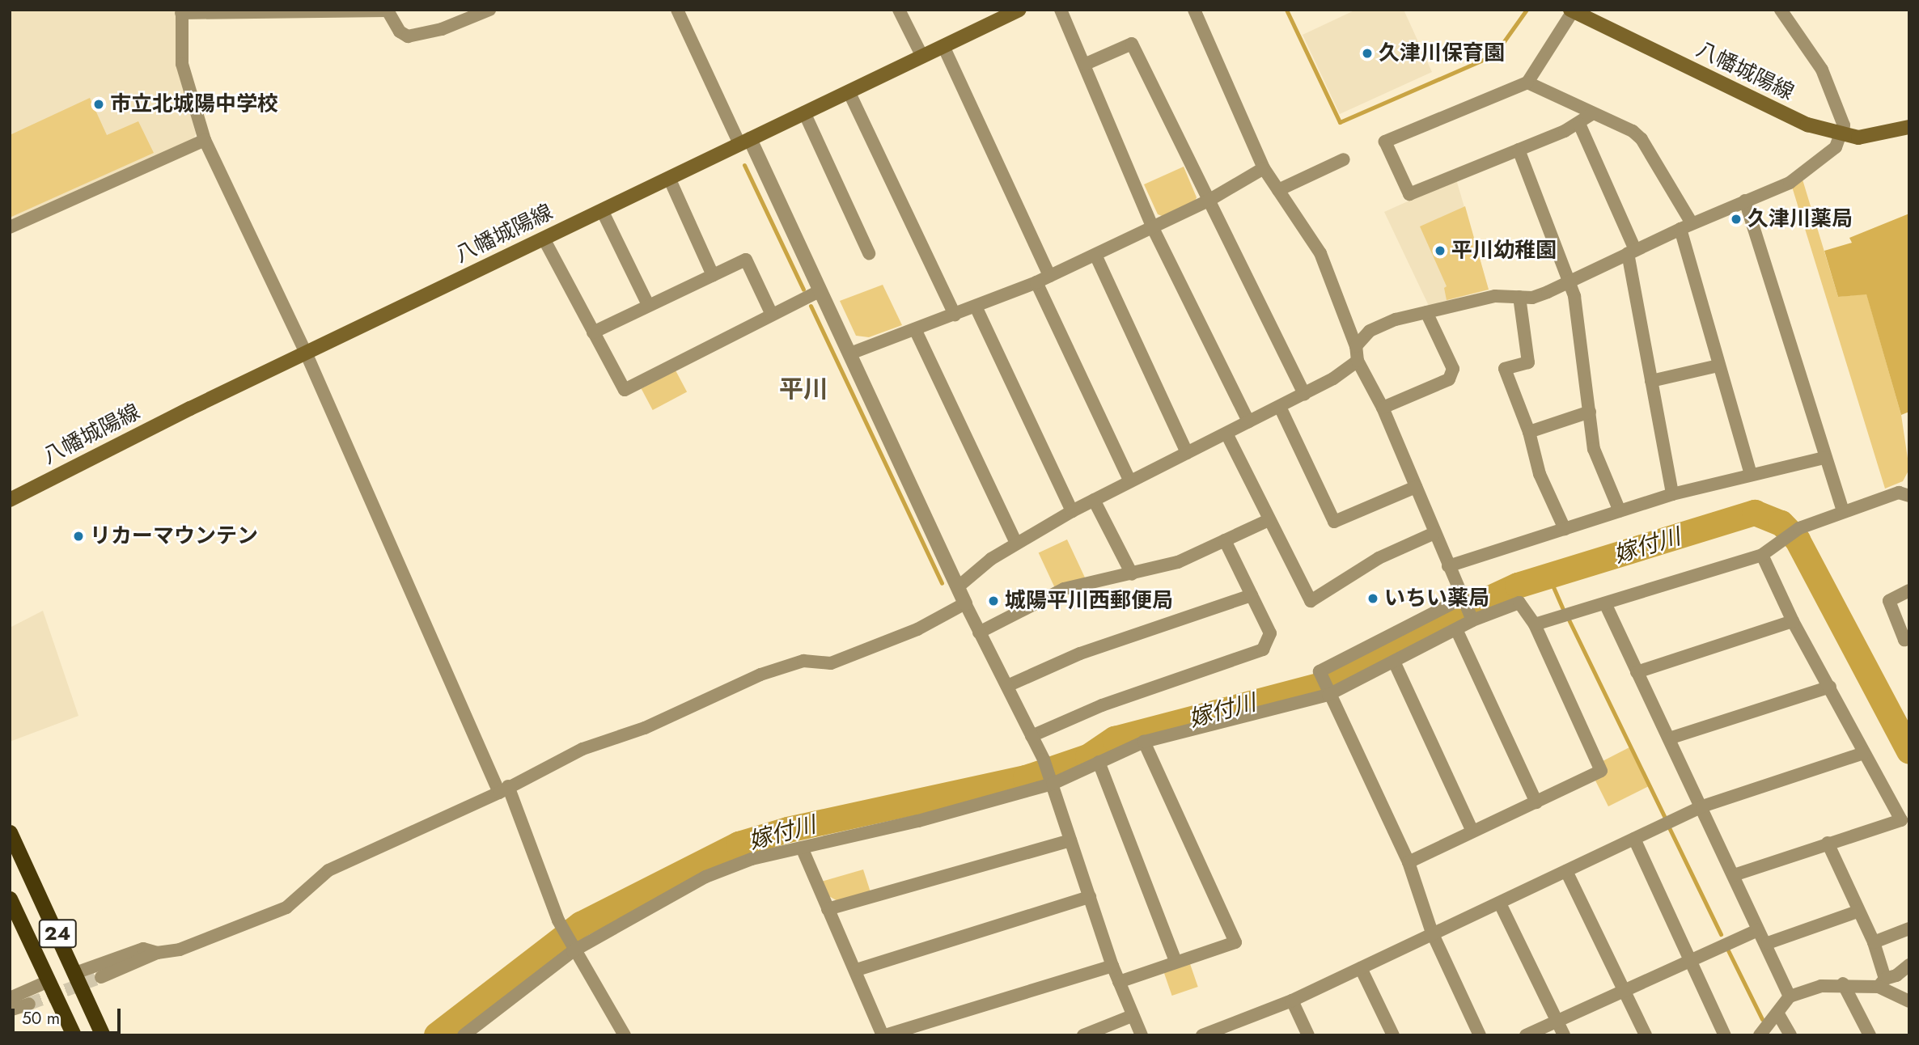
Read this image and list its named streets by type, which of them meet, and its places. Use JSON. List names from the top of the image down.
{
  "streets": {
    "highway": ["24"],
    "main road": ["八幡城陽線"]
  },
  "districts": ["平川"],
  "water": ["嫁付川"],
  "places": [
    "久津川保育園",
    "市立北城陽中学校",
    "久津川薬局",
    "平川幼稚園",
    "リカーマウンテン",
    "いちい薬局",
    "城陽平川西郵便局"
  ],
  "scale_bar": "50 m"
}
